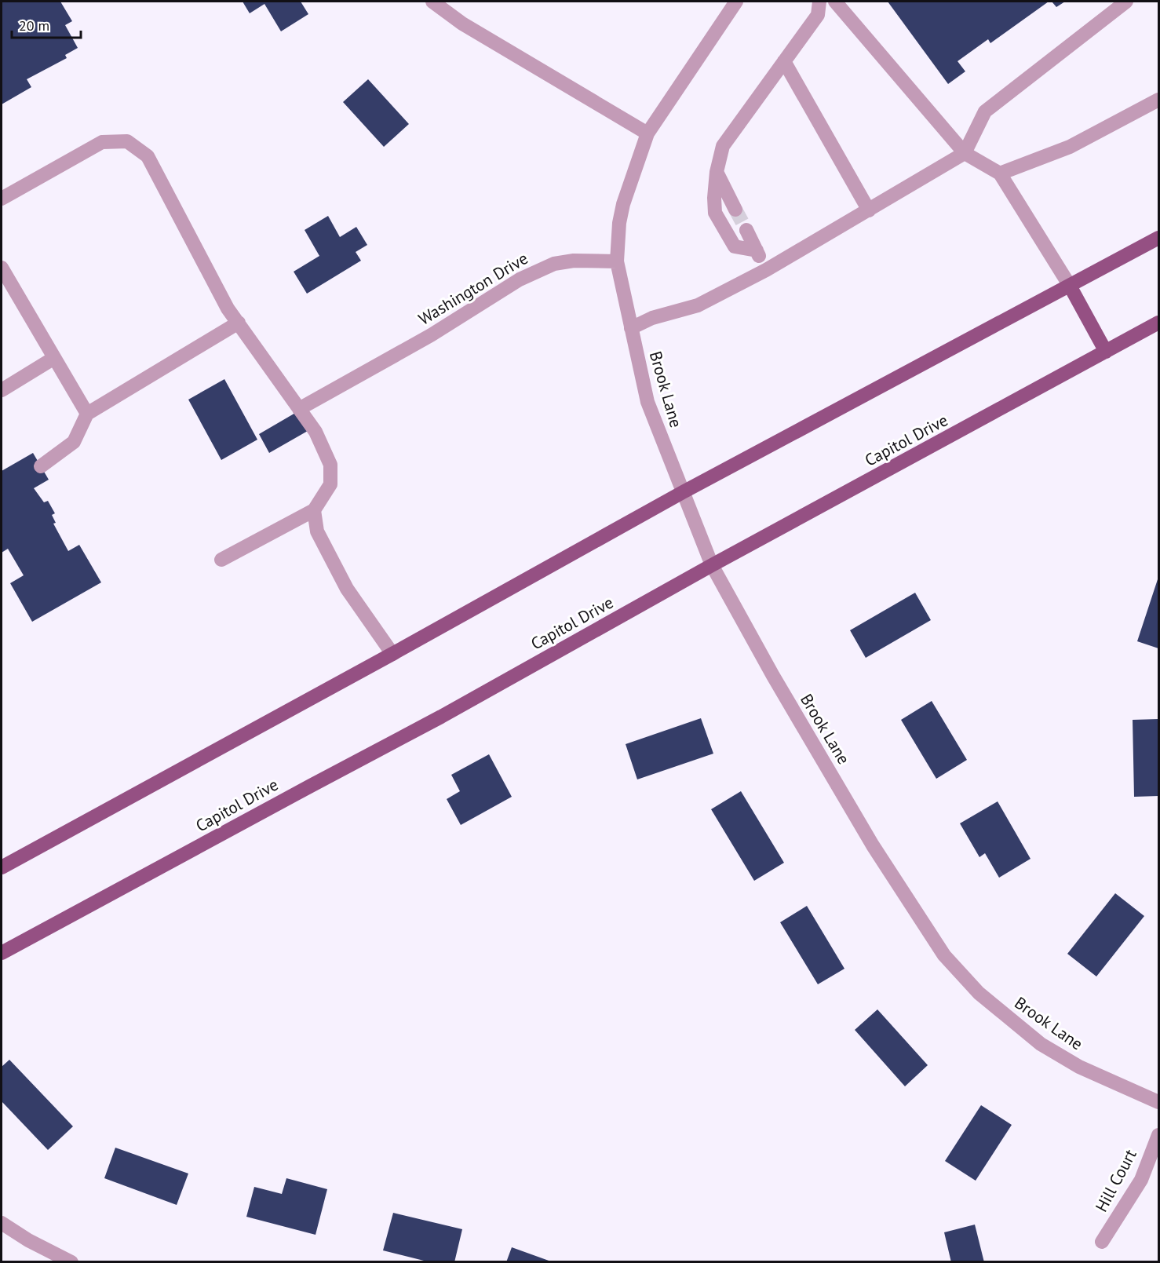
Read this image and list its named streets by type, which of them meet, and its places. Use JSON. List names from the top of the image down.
{
  "streets": {
    "main road": ["Capitol Drive"],
    "street": ["Washington Drive", "Brook Lane", "Hill Court"]
  },
  "crossings": [
    ["Washington Drive", "Brook Lane"],
    ["Brook Lane", "Capitol Drive"]
  ],
  "scale_bar": "20 m"
}
